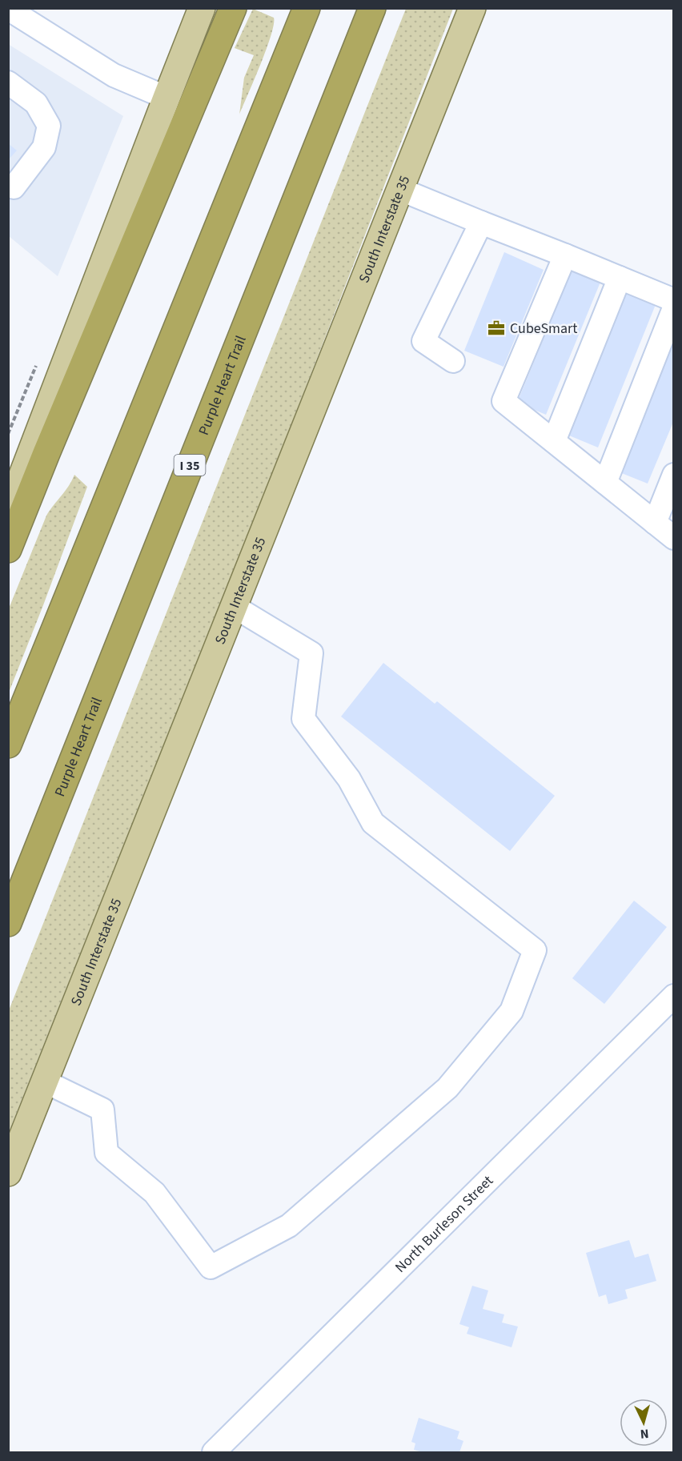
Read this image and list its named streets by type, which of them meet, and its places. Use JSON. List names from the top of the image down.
{
  "streets": {
    "highway": ["Purple Heart Trail", "I 35"],
    "main road": ["South Interstate 35"],
    "street": ["North Burleson Street"]
  },
  "places": {
    "office": ["CubeSmart"]
  },
  "north": "bottom"
}
